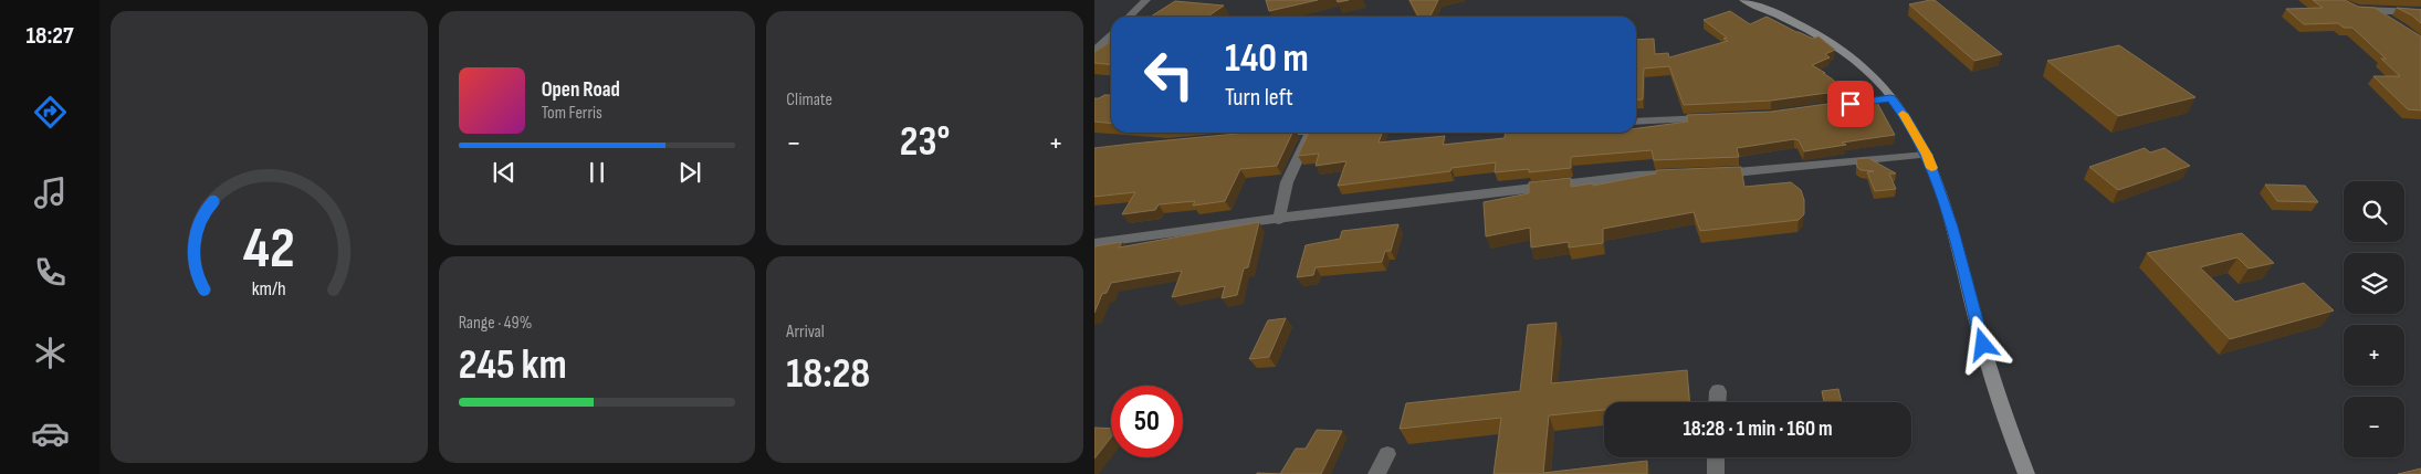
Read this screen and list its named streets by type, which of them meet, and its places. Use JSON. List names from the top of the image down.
{
  "page": {
    "tabs": "18:27",
    "tile": [
      "Climate",
      ["Range · 49%", "245 km"],
      ["Arrival", "18:28"]
    ],
    "turn": ["140 m", "Turn left"],
    "song": ["Open Road", "Tom Ferris"],
    "heat": ["−", "23°", "+"],
    "map_buttons": ["+", "−"],
    "limit": "50",
    "trip": "18:28 · 1 min · 160 m",
    "gauge": ["42", "km/h"]
  }
}
